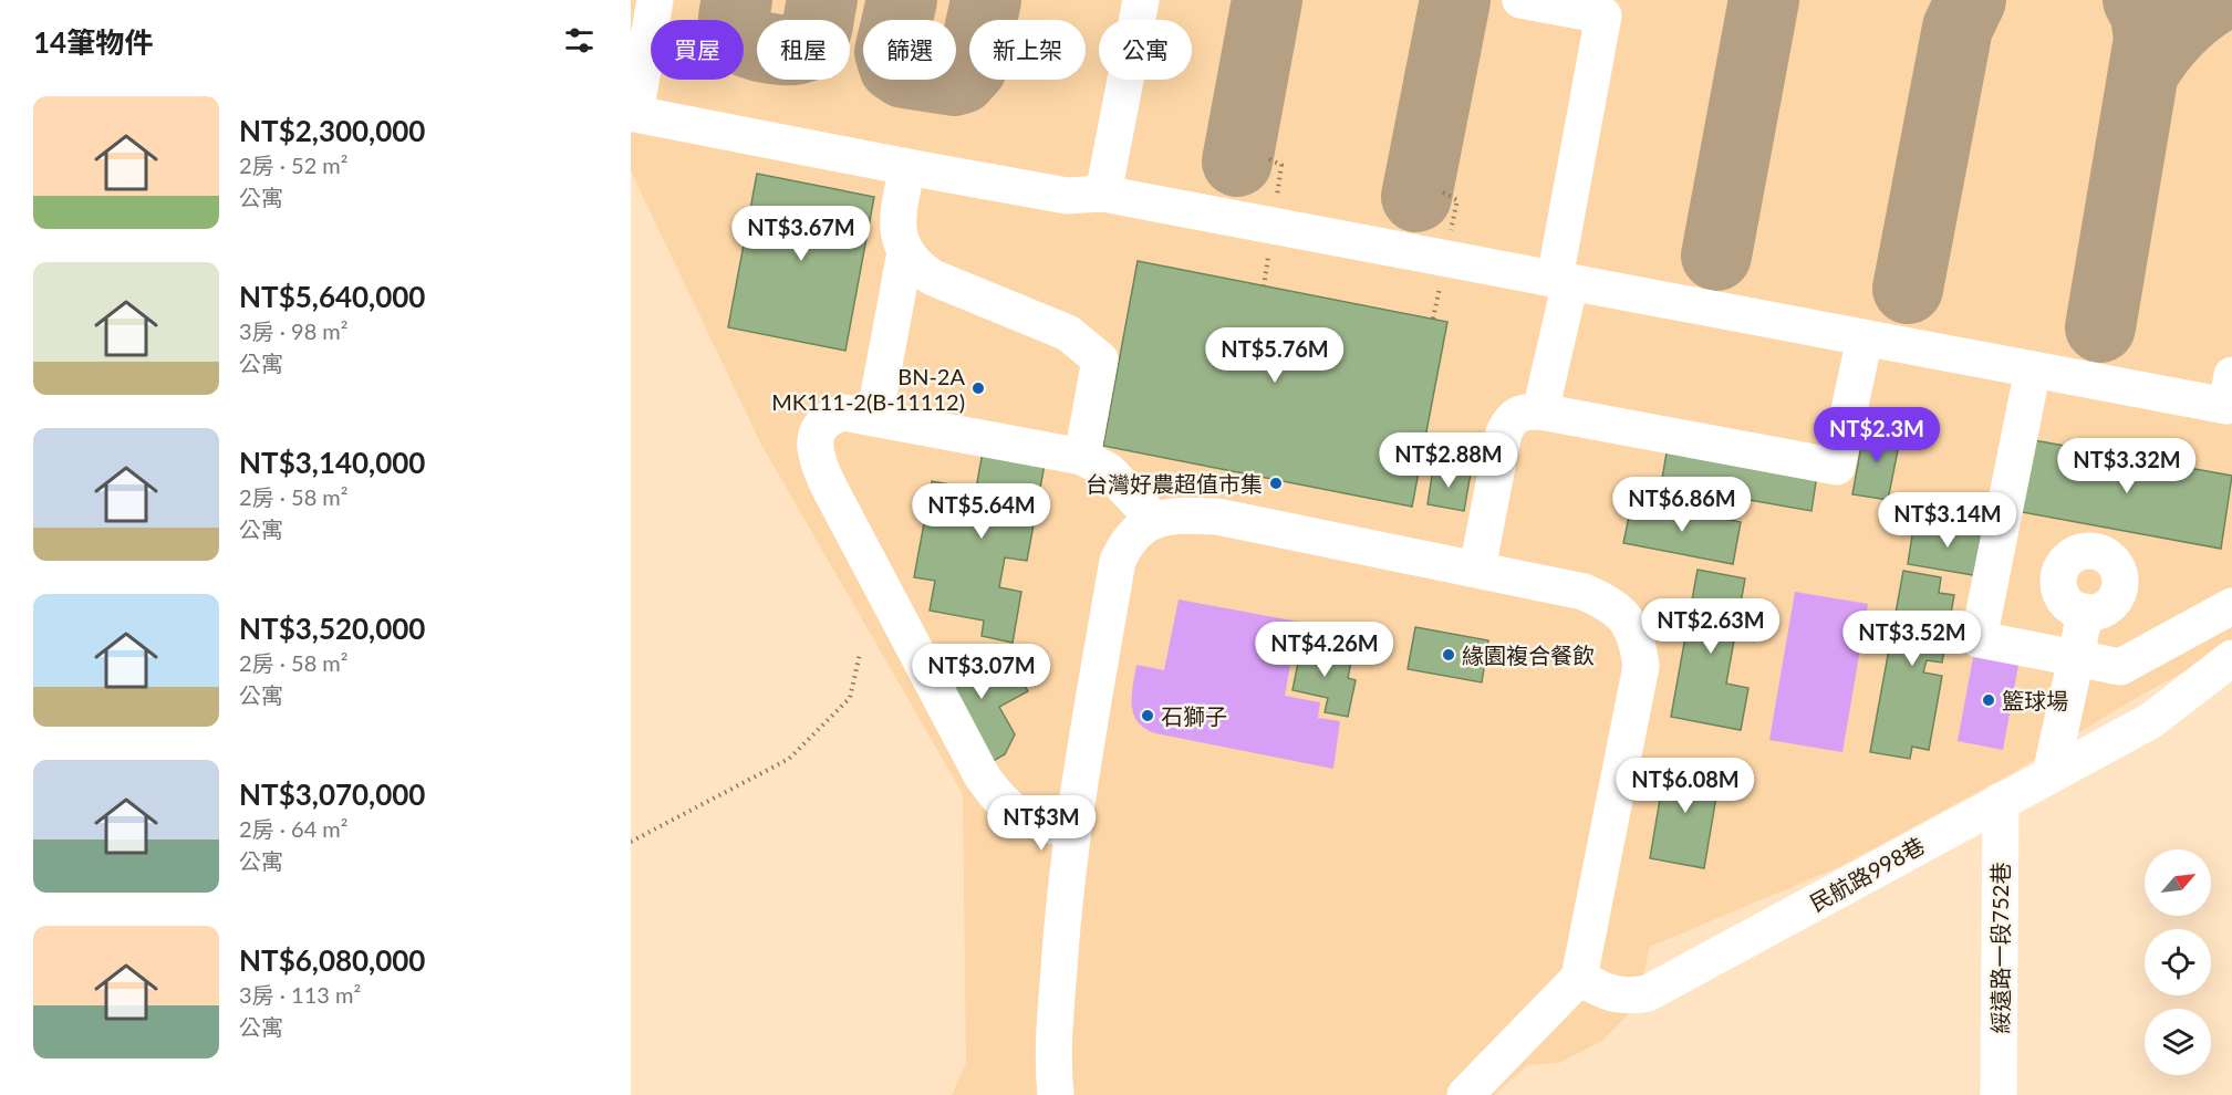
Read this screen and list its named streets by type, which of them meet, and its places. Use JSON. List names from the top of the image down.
{
  "streets": {
    "street": ["民航路998巷", "綏遠路一段752巷"]
  },
  "crossings": [
    ["民航路998巷", "綏遠路一段752巷"]
  ],
  "places": [
    "BN-2A MK111-2(B-11112)",
    "台灣好農超值市集",
    "緣園複合餐飲",
    "籃球場",
    "石獅子"
  ],
  "north": "top right",
  "page": {
    "heading": "14筆物件",
    "chip": [
      "買屋",
      "租屋",
      "篩選",
      "新上架",
      "公寓"
    ],
    "list": [
      {
        "name": "NT$2,300,000",
        "note": "2房 · 52 m² · 公寓"
      },
      {
        "name": "NT$5,640,000",
        "note": "3房 · 98 m² · 公寓"
      },
      {
        "name": "NT$3,140,000",
        "note": "2房 · 58 m² · 公寓"
      },
      {
        "name": "NT$3,520,000",
        "note": "2房 · 58 m² · 公寓"
      },
      {
        "name": "NT$3,070,000",
        "note": "2房 · 64 m² · 公寓"
      },
      {
        "name": "NT$6,080,000",
        "note": "3房 · 113 m² · 公寓"
      }
    ],
    "price": [
      "NT$3.67M",
      "NT$5.76M",
      "NT$2.3M",
      "NT$2.88M",
      "NT$3.32M",
      "NT$6.86M",
      "NT$5.64M",
      "NT$3.14M",
      "NT$2.63M",
      "NT$3.52M",
      "NT$4.26M",
      "NT$3.07M",
      "NT$6.08M",
      "NT$3M"
    ]
  }
}
